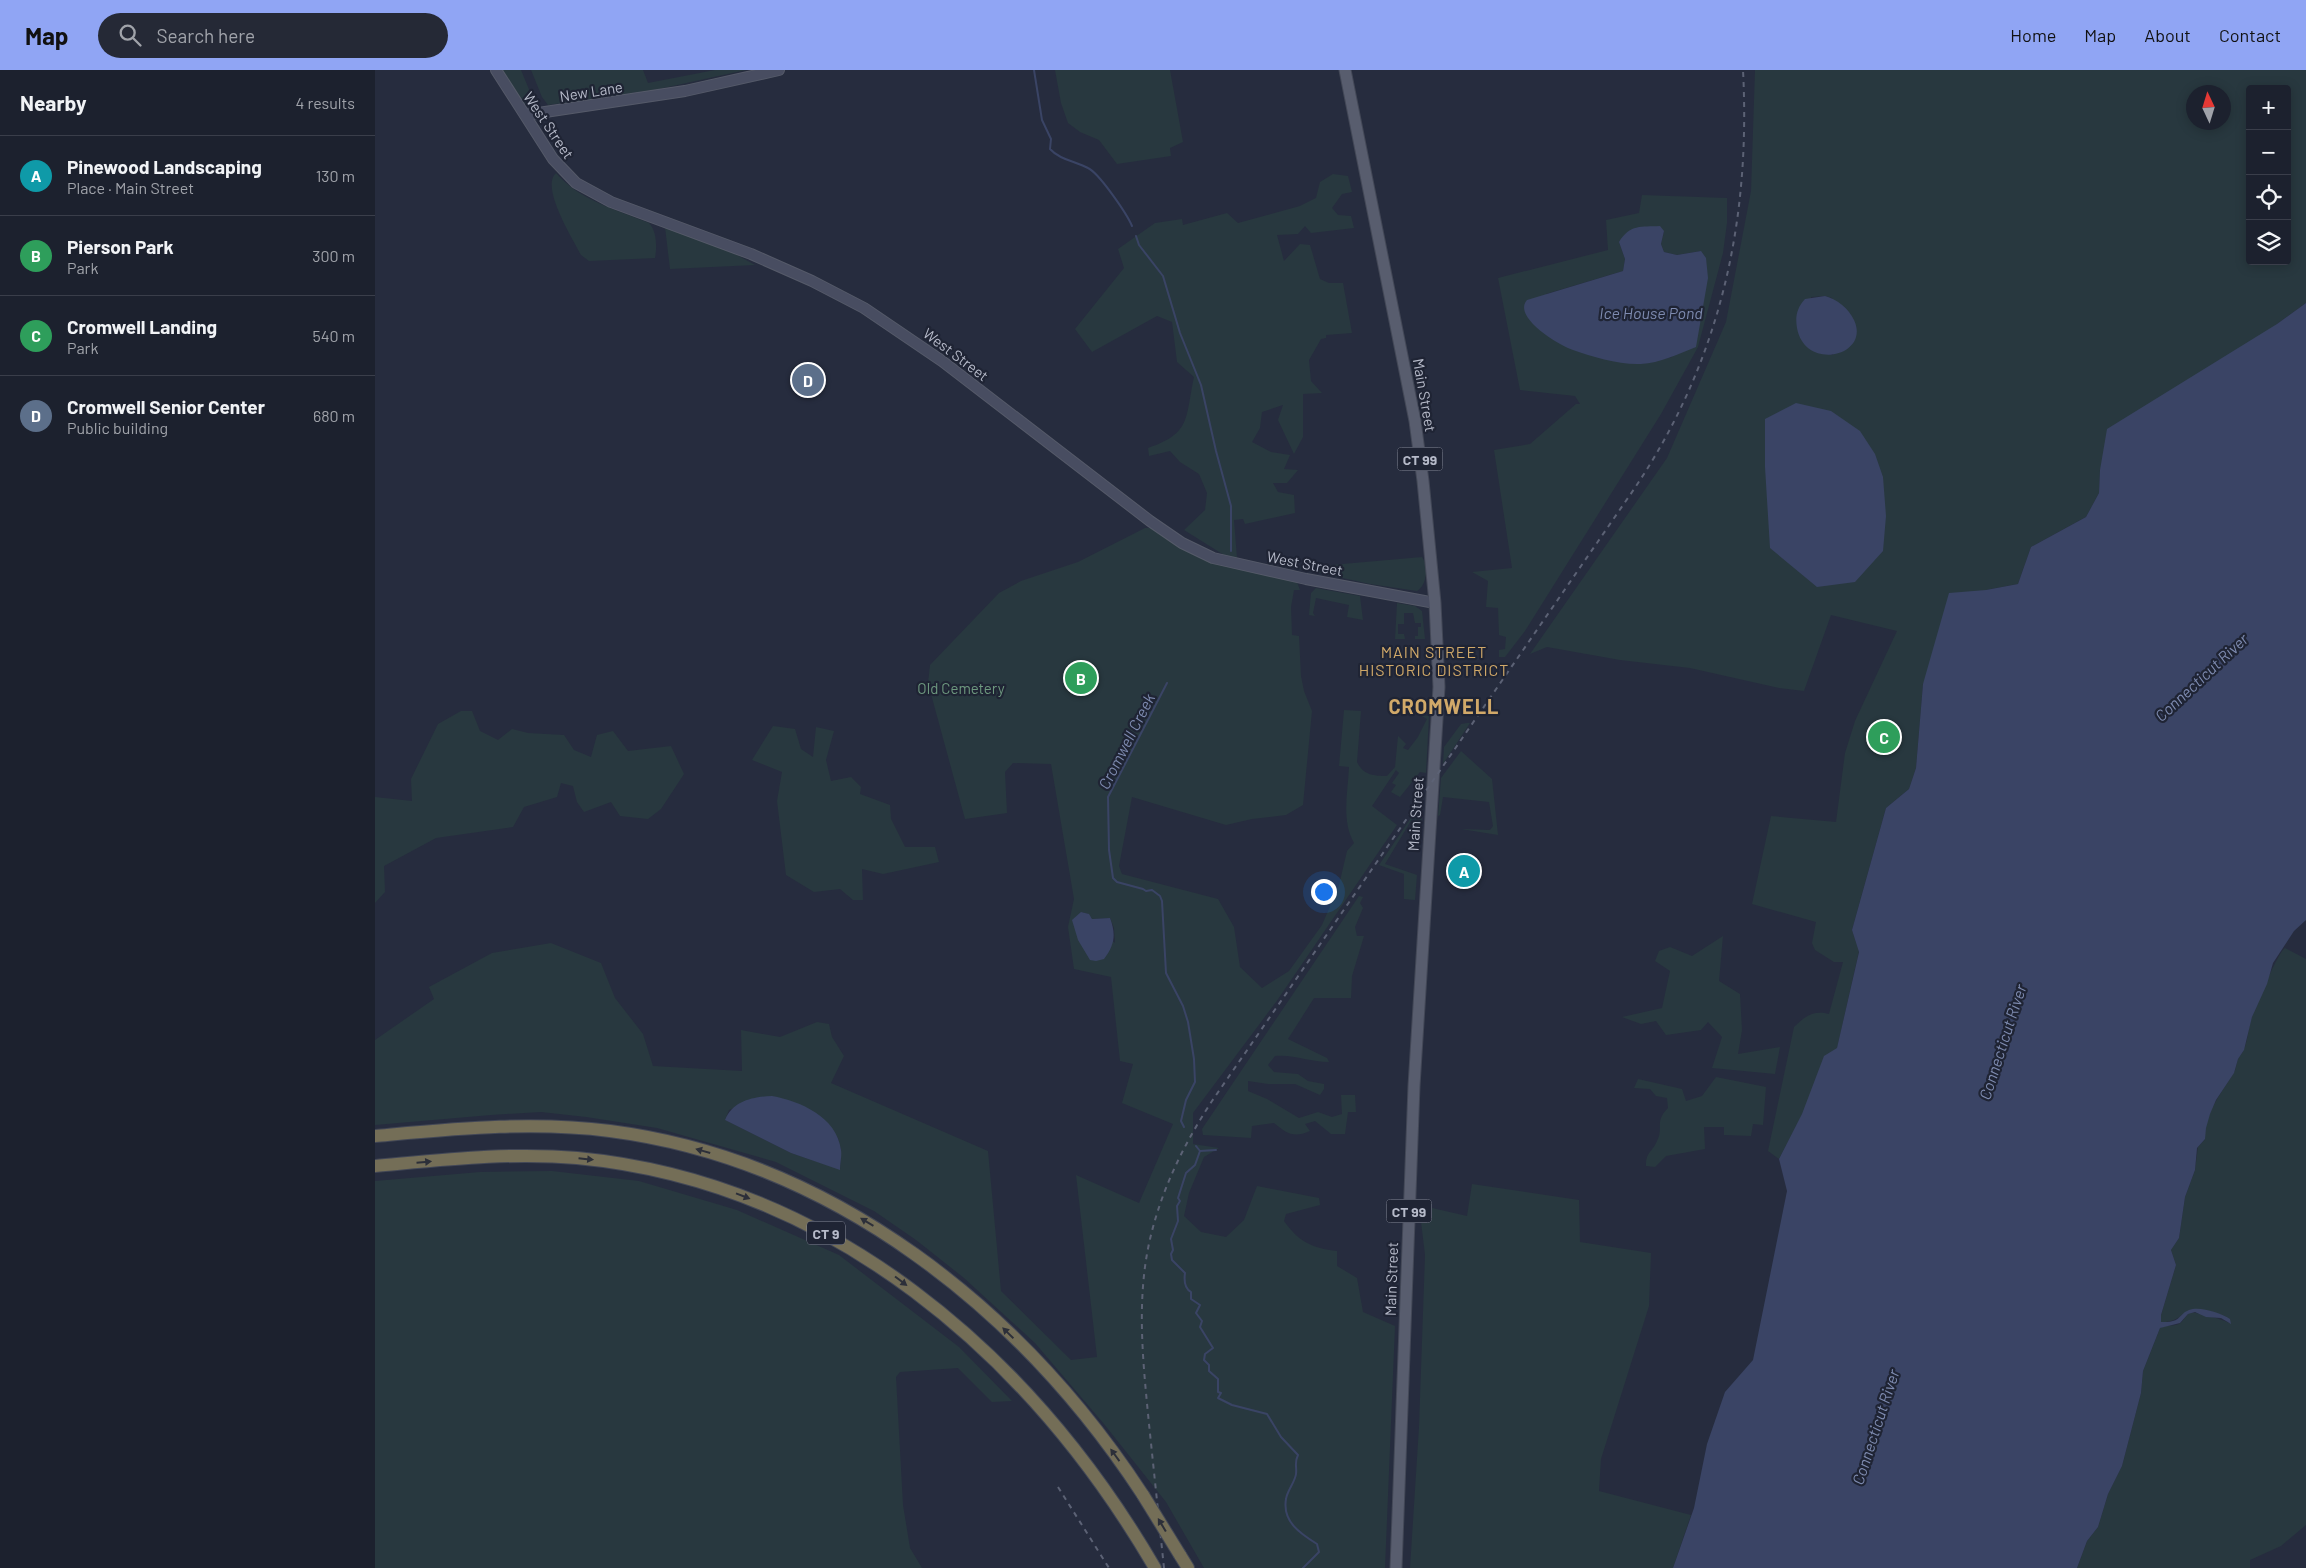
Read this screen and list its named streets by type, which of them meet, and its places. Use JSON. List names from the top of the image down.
{
  "streets": {
    "highway": ["CT 9"],
    "main road": [
      "New Lane",
      "West Street",
      "Main Street",
      "CT 99"
    ]
  },
  "crossings": [
    ["New Lane", "West Street"],
    ["West Street", "Main Street"]
  ],
  "districts": ["MAIN STREET HISTORIC DISTRICT", "CROMWELL"],
  "water": ["Ice House Pond", "Connecticut River", "Cromwell Creek"],
  "parks": ["Old Cemetery"],
  "north": "top",
  "page": {
    "header": "Map",
    "search": "Search here",
    "nav": [
      "Home",
      "Map",
      "About",
      "Contact"
    ],
    "heading": ["Nearby", "4 results"],
    "map_buttons": ["+", "−"],
    "list": [
      {
        "mark": "A",
        "name": "Pinewood Landscaping",
        "note": "Place · Main Street",
        "value": "130 m"
      },
      {
        "mark": "B",
        "name": "Pierson Park",
        "note": "Park",
        "value": "300 m"
      },
      {
        "mark": "C",
        "name": "Cromwell Landing",
        "note": "Park",
        "value": "540 m"
      },
      {
        "mark": "D",
        "name": "Cromwell Senior Center",
        "note": "Public building",
        "value": "680 m"
      }
    ],
    "pins": [
      "D",
      "B",
      "C",
      "A"
    ]
  }
}
